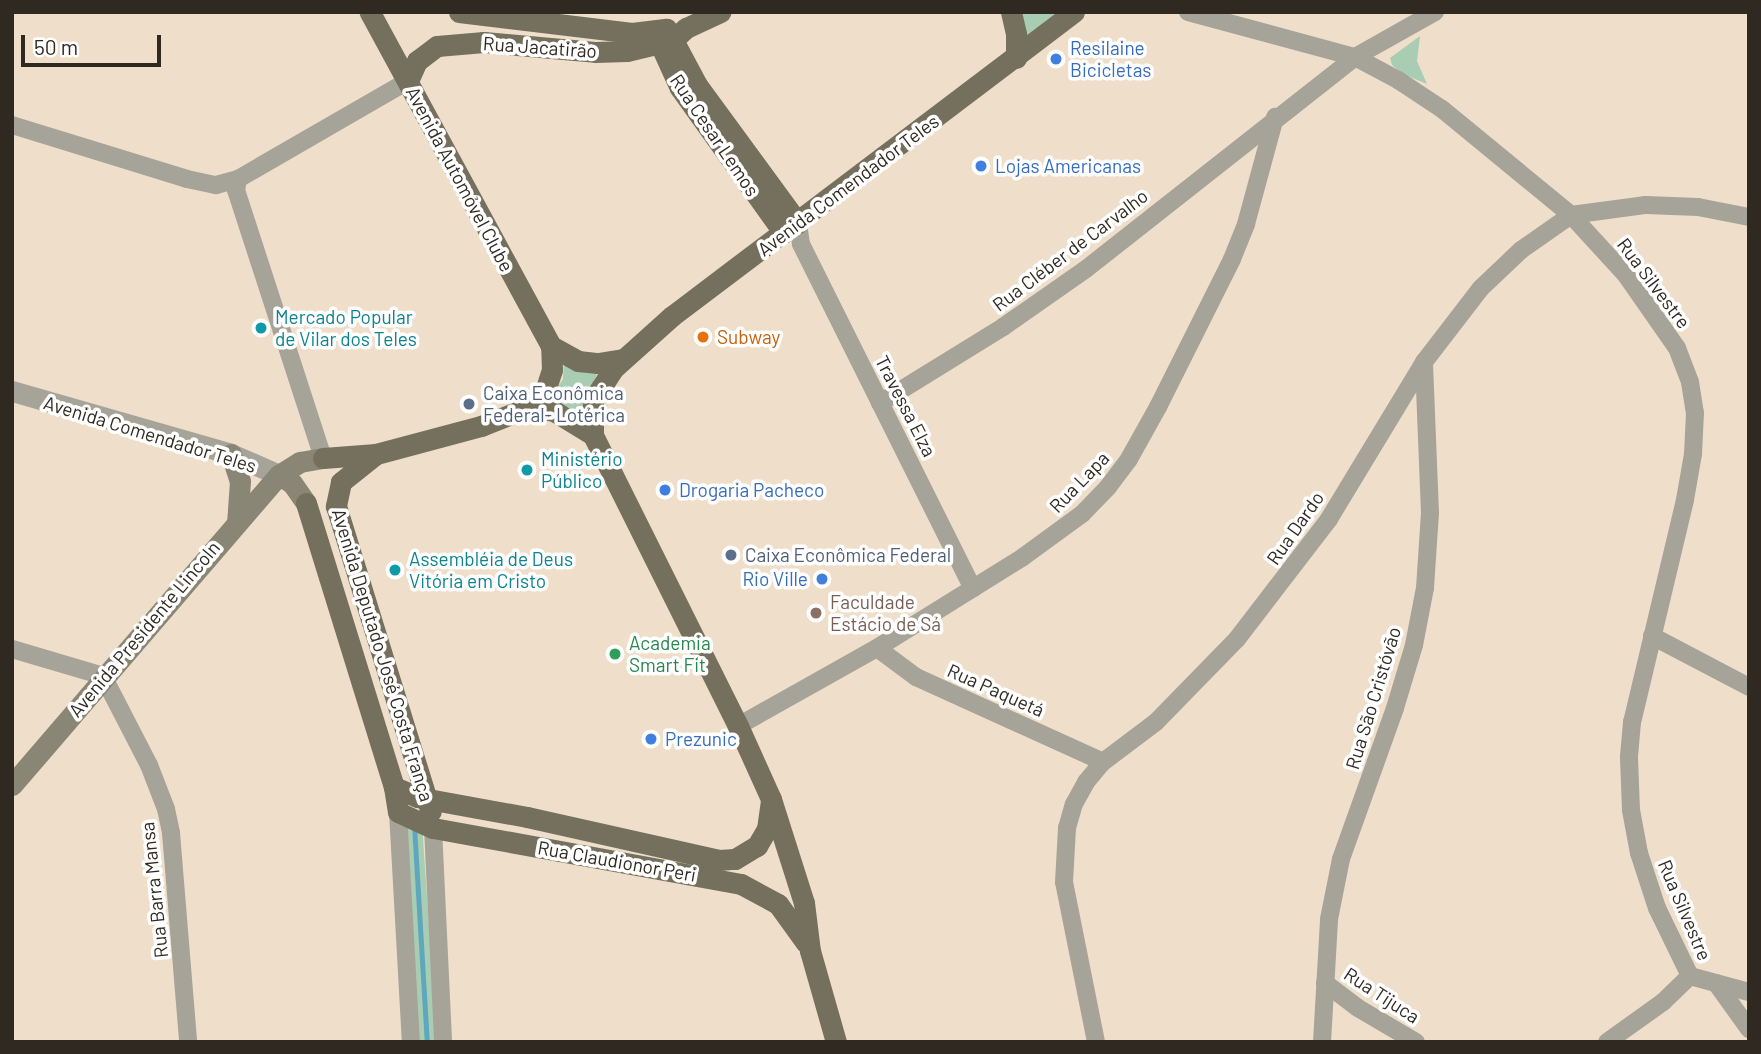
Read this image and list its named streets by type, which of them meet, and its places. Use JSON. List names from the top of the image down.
{
  "streets": {
    "main road": [
      "Rua Jacatirão",
      "Rua Cesar Lemos",
      "Avenida Automóvel Clube",
      "Avenida Comendador Teles",
      "Avenida Presidente Lincoln",
      "Avenida Deputado José Costa França",
      "Rua Claudionor Peri"
    ],
    "street": [
      "Rua Cléber de Carvalho",
      "Rua Silvestre",
      "Travessa Elza",
      "Rua Lapa",
      "Rua Dardo",
      "Rua Paquetá",
      "Rua São Cristóvão",
      "Rua Barra Mansa",
      "Rua Tijuca"
    ]
  },
  "crossings": [
    ["Rua Jacatirão", "Rua Cesar Lemos"],
    ["Rua Jacatirão", "Avenida Automóvel Clube"],
    ["Rua Cesar Lemos", "Avenida Comendador Teles"],
    ["Rua Cesar Lemos", "Travessa Elza"],
    ["Avenida Comendador Teles", "Travessa Elza"],
    ["Avenida Comendador Teles", "Avenida Presidente Lincoln"],
    ["Avenida Comendador Teles", "Avenida Deputado José Costa França"],
    ["Rua Cléber de Carvalho", "Rua Silvestre"],
    ["Rua Cléber de Carvalho", "Travessa Elza"],
    ["Rua Cléber de Carvalho", "Rua Lapa"],
    ["Rua Silvestre", "Rua Dardo"],
    ["Travessa Elza", "Rua Lapa"],
    ["Rua Lapa", "Rua Paquetá"],
    ["Rua Dardo", "Rua Paquetá"],
    ["Rua Dardo", "Rua São Cristóvão"],
    ["Avenida Presidente Lincoln", "Avenida Deputado José Costa França"],
    ["Avenida Presidente Lincoln", "Rua Barra Mansa"],
    ["Avenida Deputado José Costa França", "Rua Claudionor Peri"],
    ["Rua São Cristóvão", "Rua Tijuca"]
  ],
  "places": [
    "Resilaine Bicicletas",
    "Lojas Americanas",
    "Mercado Popular de Vilar dos Teles",
    "Subway",
    "Caixa Econômica Federal- Lotérica",
    "Ministério Público",
    "Drogaria Pacheco",
    "Caixa Econômica Federal",
    "Assembléia de Deus Vitória em Cristo",
    "Rio Ville",
    "Faculdade Estácio de Sá",
    "Academia Smart Fit",
    "Prezunic"
  ],
  "scale_bar": "50 m"
}
